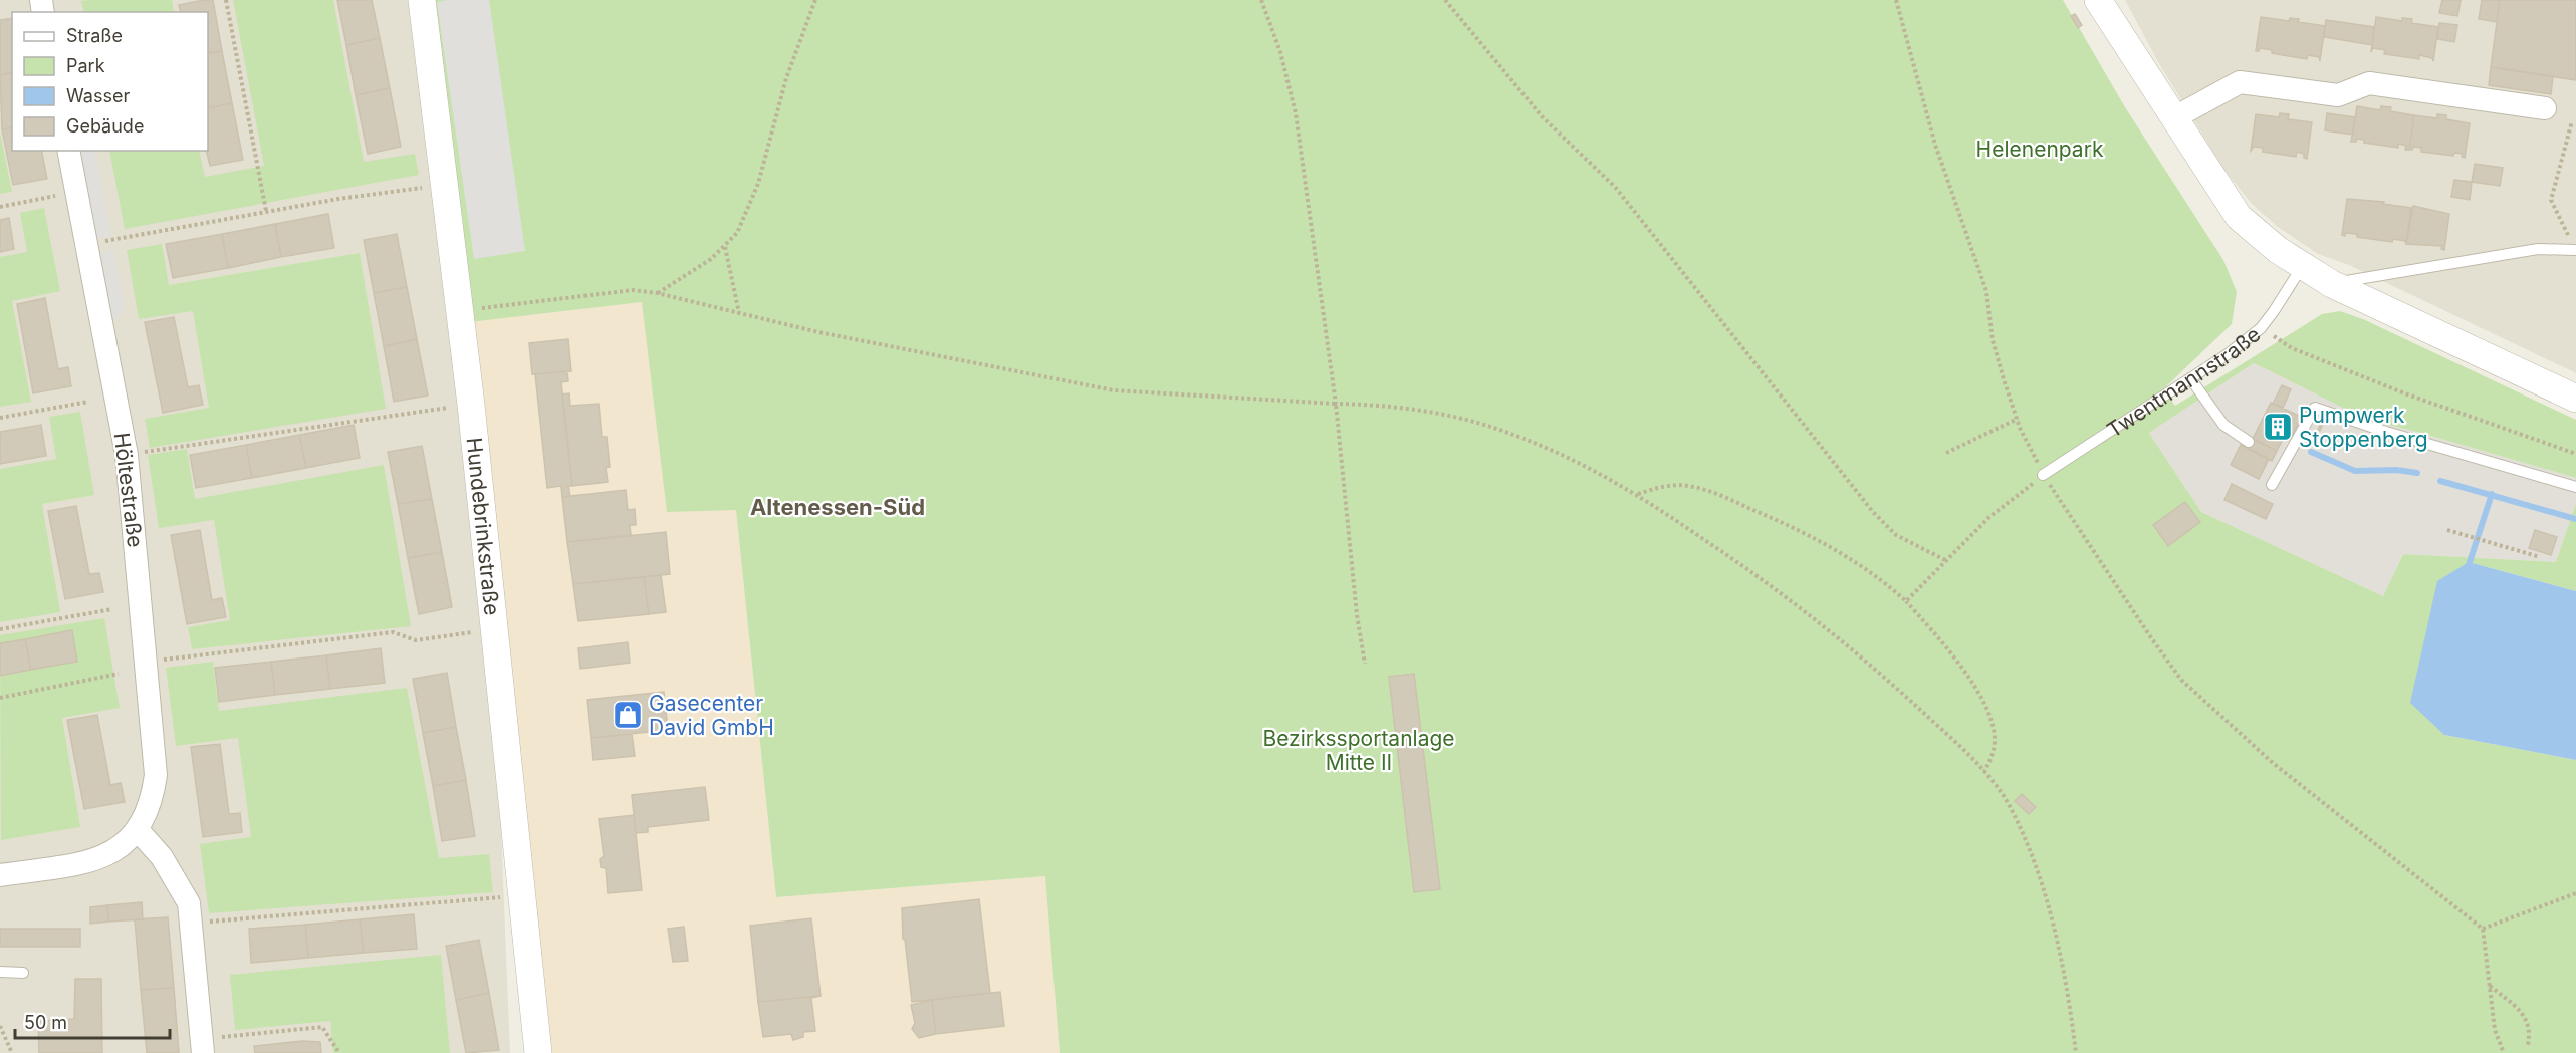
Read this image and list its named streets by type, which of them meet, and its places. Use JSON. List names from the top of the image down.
{
  "streets": {
    "street": ["Höltestraße", "Hundebrinkstraße"],
    "lane": ["Twentmannstraße"]
  },
  "districts": ["Altenessen-Süd"],
  "parks": ["Helenenpark", "Bezirkssportanlage Mitte II"],
  "places": {
    "building": ["Pumpwerk Stoppenberg"],
    "shop": ["Gasecenter David GmbH"]
  },
  "legend": [
    "Straße",
    "Park",
    "Wasser",
    "Gebäude"
  ],
  "scale_bar": "50 m"
}
